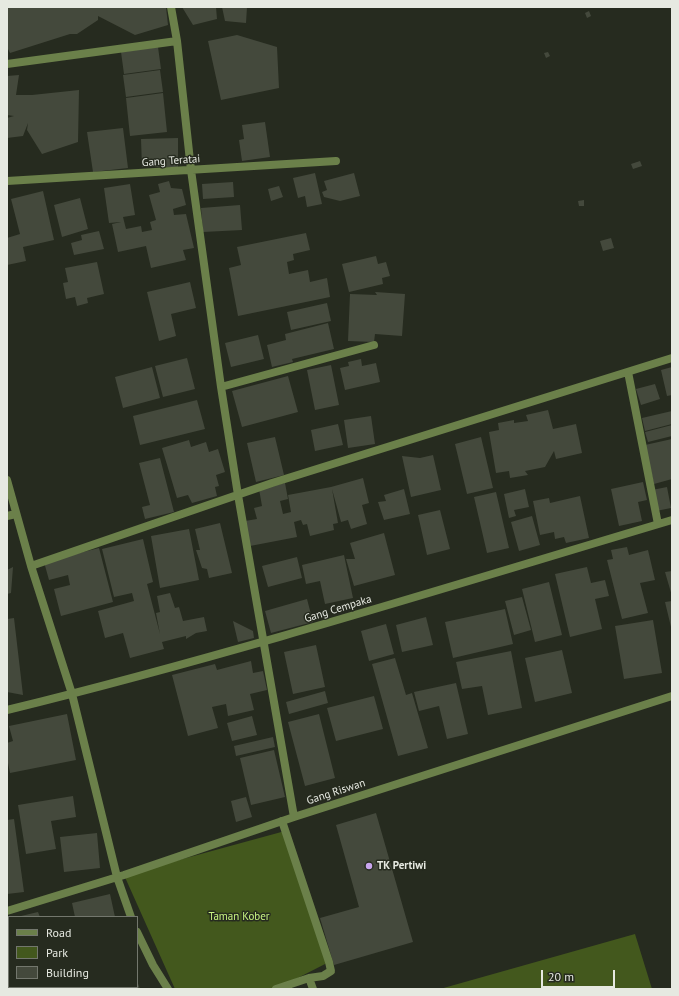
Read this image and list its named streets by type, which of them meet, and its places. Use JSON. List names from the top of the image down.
{
  "streets": {
    "street": ["Gang Teratai", "Gang Cempaka", "Gang Riswan"]
  },
  "parks": ["Taman Kober"],
  "places": ["TK Pertiwi"],
  "legend": ["Road", "Park", "Building"],
  "scale_bar": "20 m"
}
